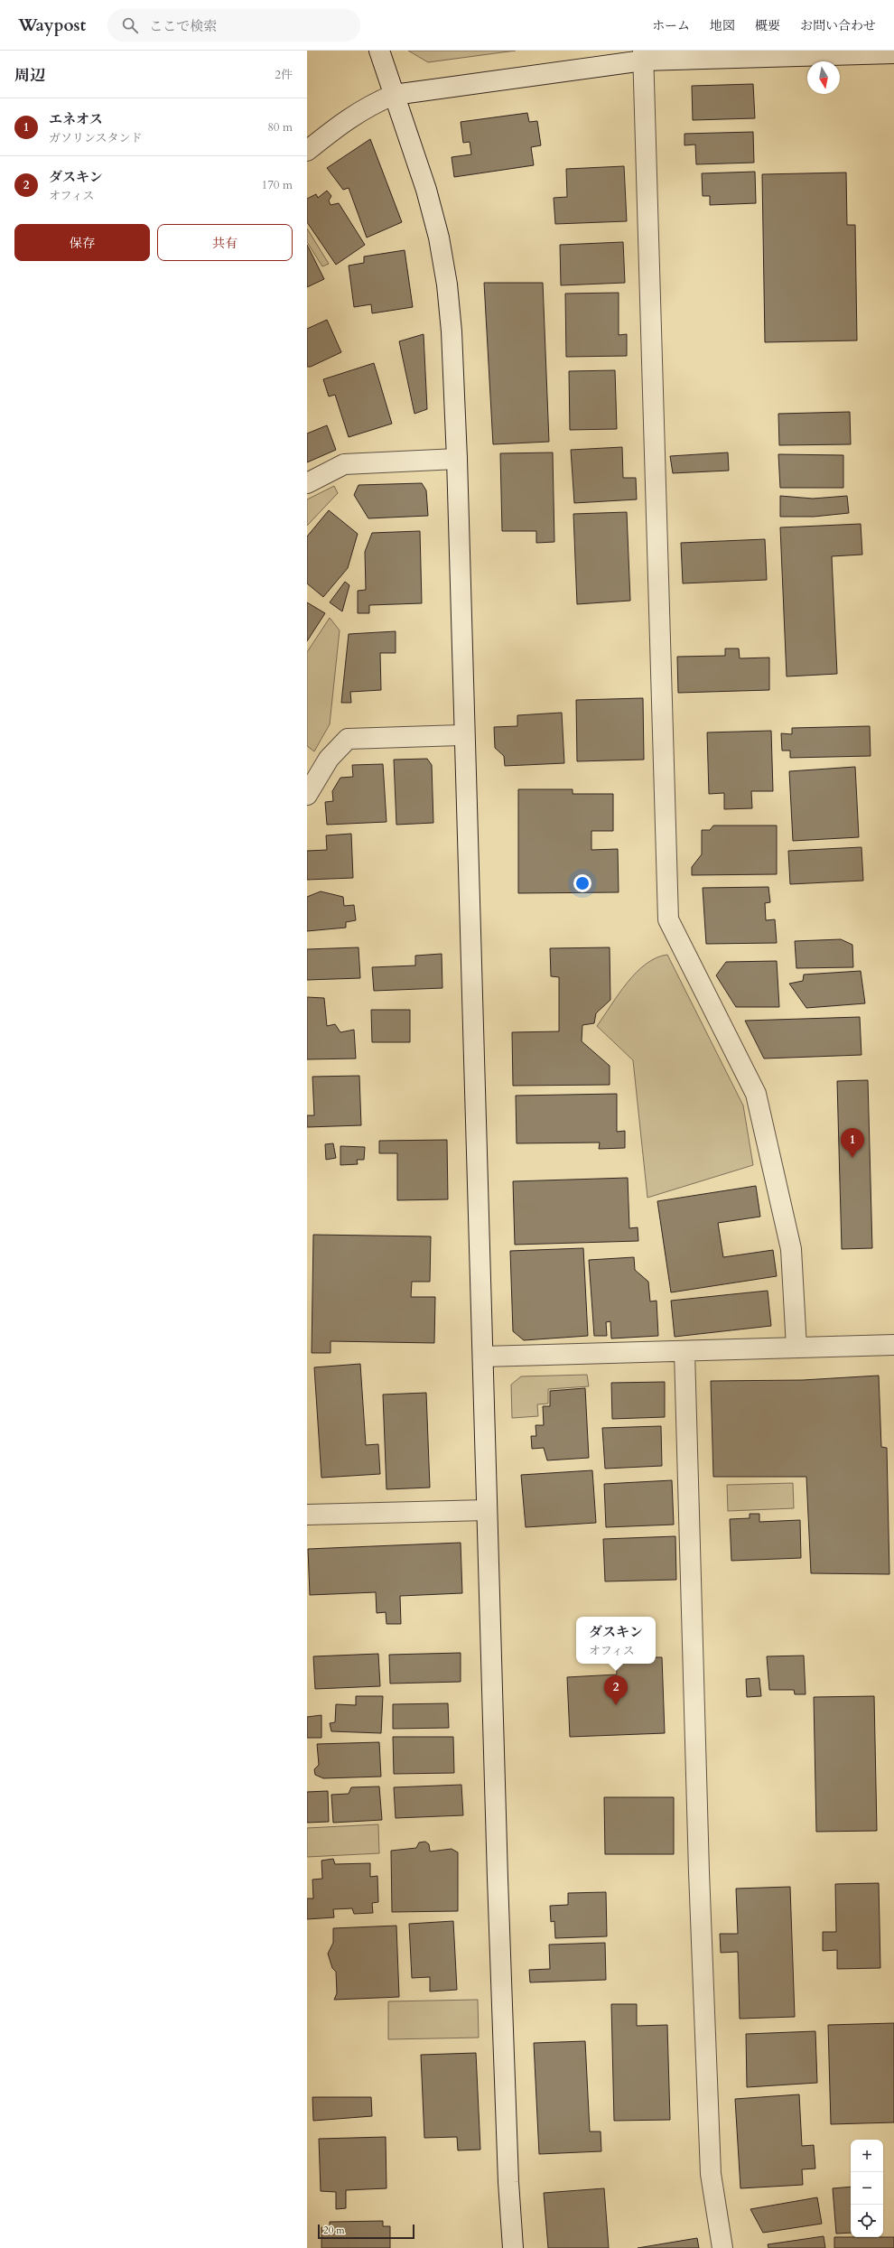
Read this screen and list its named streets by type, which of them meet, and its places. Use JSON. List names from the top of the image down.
{
  "scale_bar": "20 m",
  "north": "bottom",
  "page": {
    "header": "Waypost",
    "search": "ここで検索",
    "nav": [
      "ホーム",
      "地図",
      "概要",
      "お問い合わせ"
    ],
    "heading": ["周辺", "2件"],
    "list": [
      {
        "mark": "1",
        "name": "エネオス",
        "note": "ガソリンスタンド",
        "value": "80 m"
      },
      {
        "mark": "2",
        "name": "ダスキン",
        "note": "オフィス",
        "value": "170 m"
      }
    ],
    "buttons": ["保存", "共有"],
    "pins": ["1", "2"],
    "popup": ["ダスキン", "オフィス"],
    "map_buttons": ["+", "−"],
    "scale": "20 m"
  }
}
